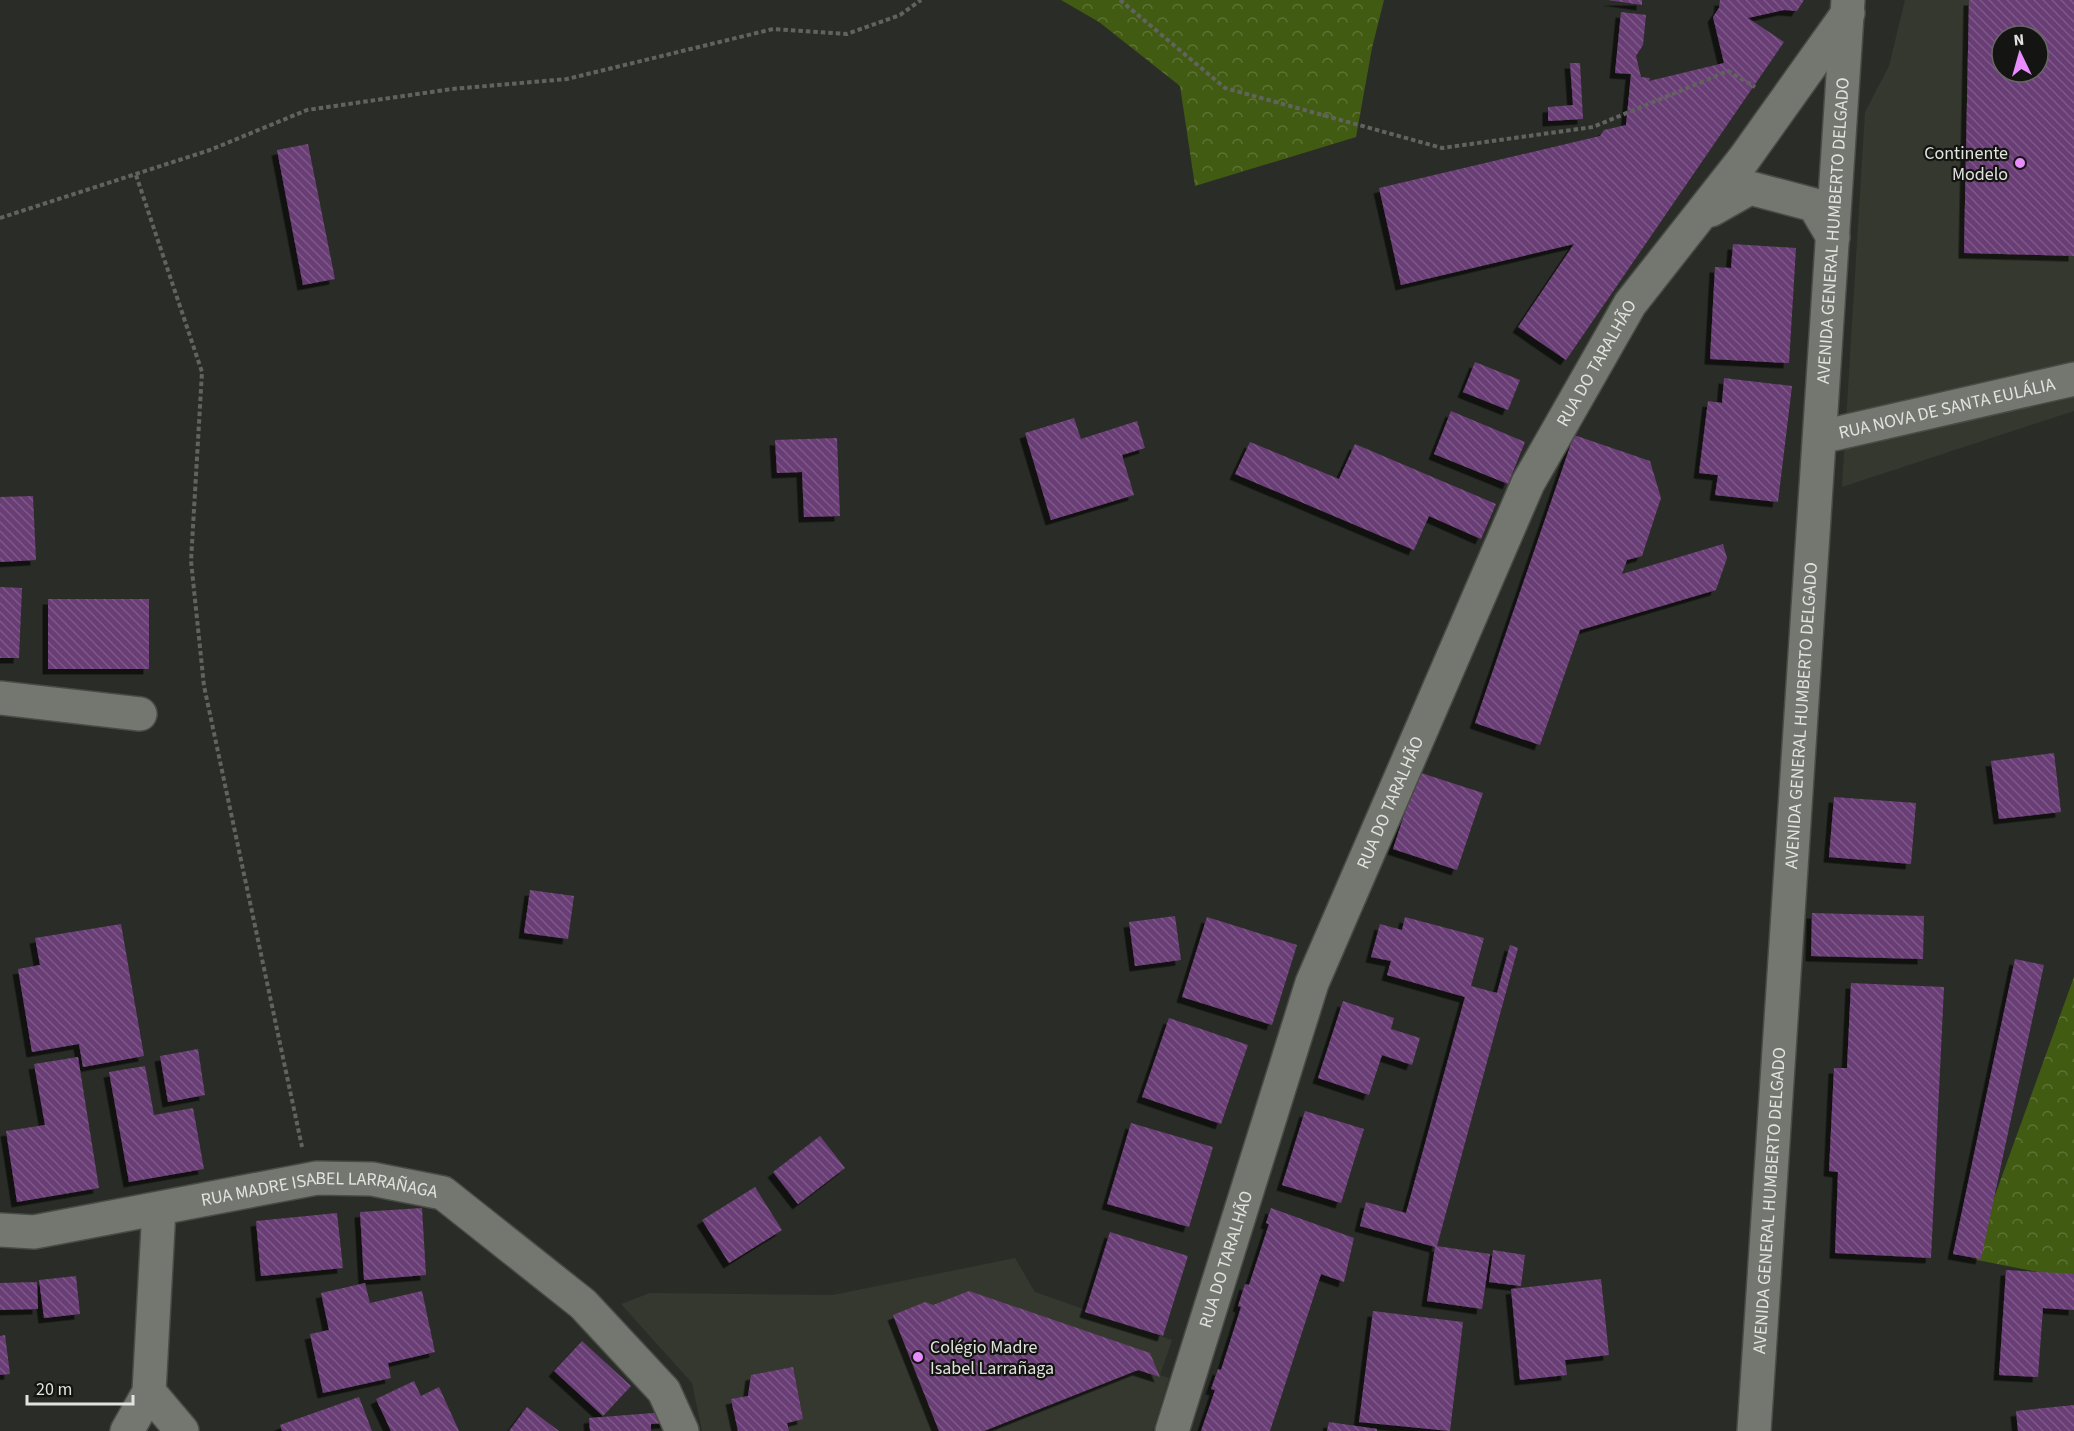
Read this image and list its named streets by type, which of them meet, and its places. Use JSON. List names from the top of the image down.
{
  "streets": {
    "street": [
      "AVENIDA GENERAL HUMBERTO DELGADO",
      "RUA DO TARALHÃO",
      "RUA NOVA DE SANTA EULÁLIA",
      "RUA MADRE ISABEL LARRAÑAGA"
    ]
  },
  "crossings": [
    ["AVENIDA GENERAL HUMBERTO DELGADO", "RUA DO TARALHÃO"],
    ["AVENIDA GENERAL HUMBERTO DELGADO", "RUA NOVA DE SANTA EULÁLIA"]
  ],
  "places": ["Continente Modelo", "Colégio Madre Isabel Larrañaga"],
  "scale_bar": "20 m",
  "north": "top"
}
